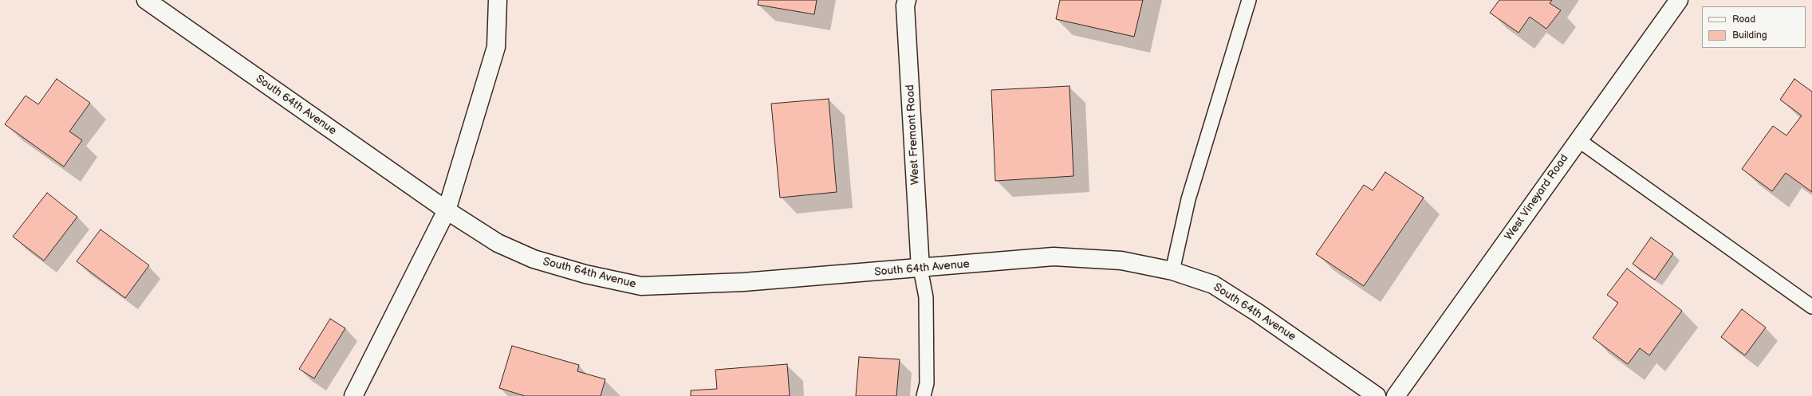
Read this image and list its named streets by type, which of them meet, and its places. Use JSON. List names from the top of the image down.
{
  "streets": {
    "street": ["South 64th Avenue", "West Fremont Road", "West Vineyard Road"]
  },
  "crossings": [
    ["South 64th Avenue", "West Fremont Road"]
  ],
  "legend": ["Road", "Building"]
}
